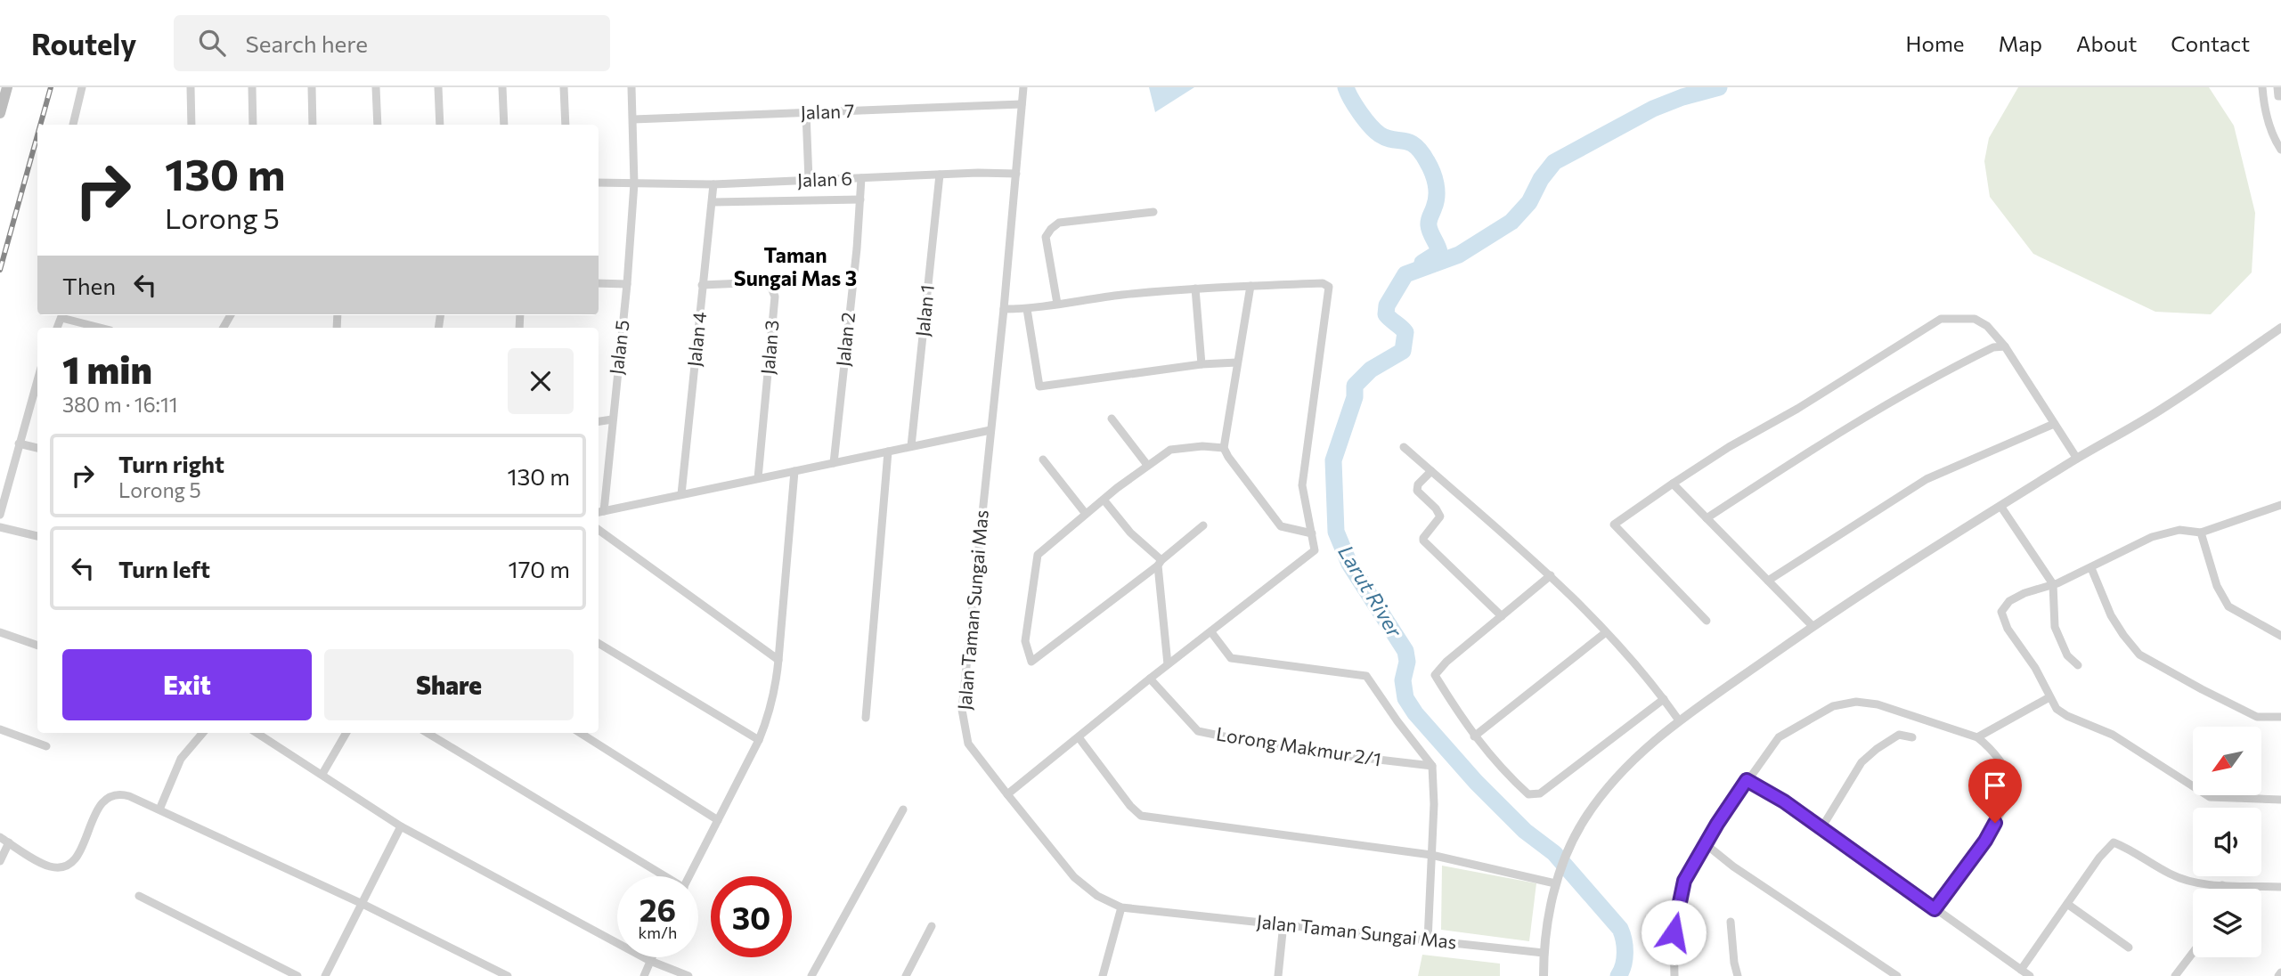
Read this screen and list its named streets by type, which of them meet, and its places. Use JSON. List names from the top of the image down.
{
  "streets": {
    "street": [
      "Jalan 7",
      "Jalan 6",
      "Jalan 1",
      "Jalan 4",
      "Jalan 2",
      "Jalan 5",
      "Jalan 3",
      "Jalan Taman Sungai Mas",
      "Lorong Makmur 2/1"
    ]
  },
  "crossings": [
    ["Jalan 7", "Jalan 5"],
    ["Jalan 7", "Jalan Taman Sungai Mas"],
    ["Jalan 6", "Jalan 1"],
    ["Jalan 6", "Jalan 4"],
    ["Jalan 6", "Jalan 2"],
    ["Jalan 6", "Jalan 5"],
    ["Jalan 6", "Jalan Taman Sungai Mas"],
    ["Jalan 4", "Jalan 3"]
  ],
  "districts": ["Taman Sungai Mas 3"],
  "water": ["Larut River"],
  "north": "bottom left",
  "page": {
    "header": "Routely",
    "search": "Search here",
    "nav": [
      "Home",
      "Map",
      "About",
      "Contact"
    ],
    "turn": ["130 m", "Lorong 5"],
    "then": "Then",
    "heading": ["1 min", "380 m · 16:11"],
    "list": [
      {
        "name": "Turn right",
        "note": "Lorong 5",
        "value": "130 m"
      },
      {
        "name": "Turn left",
        "value": "170 m"
      }
    ],
    "buttons": ["Exit", "Share"],
    "speed": "26 km/h",
    "limit": "30"
  }
}
